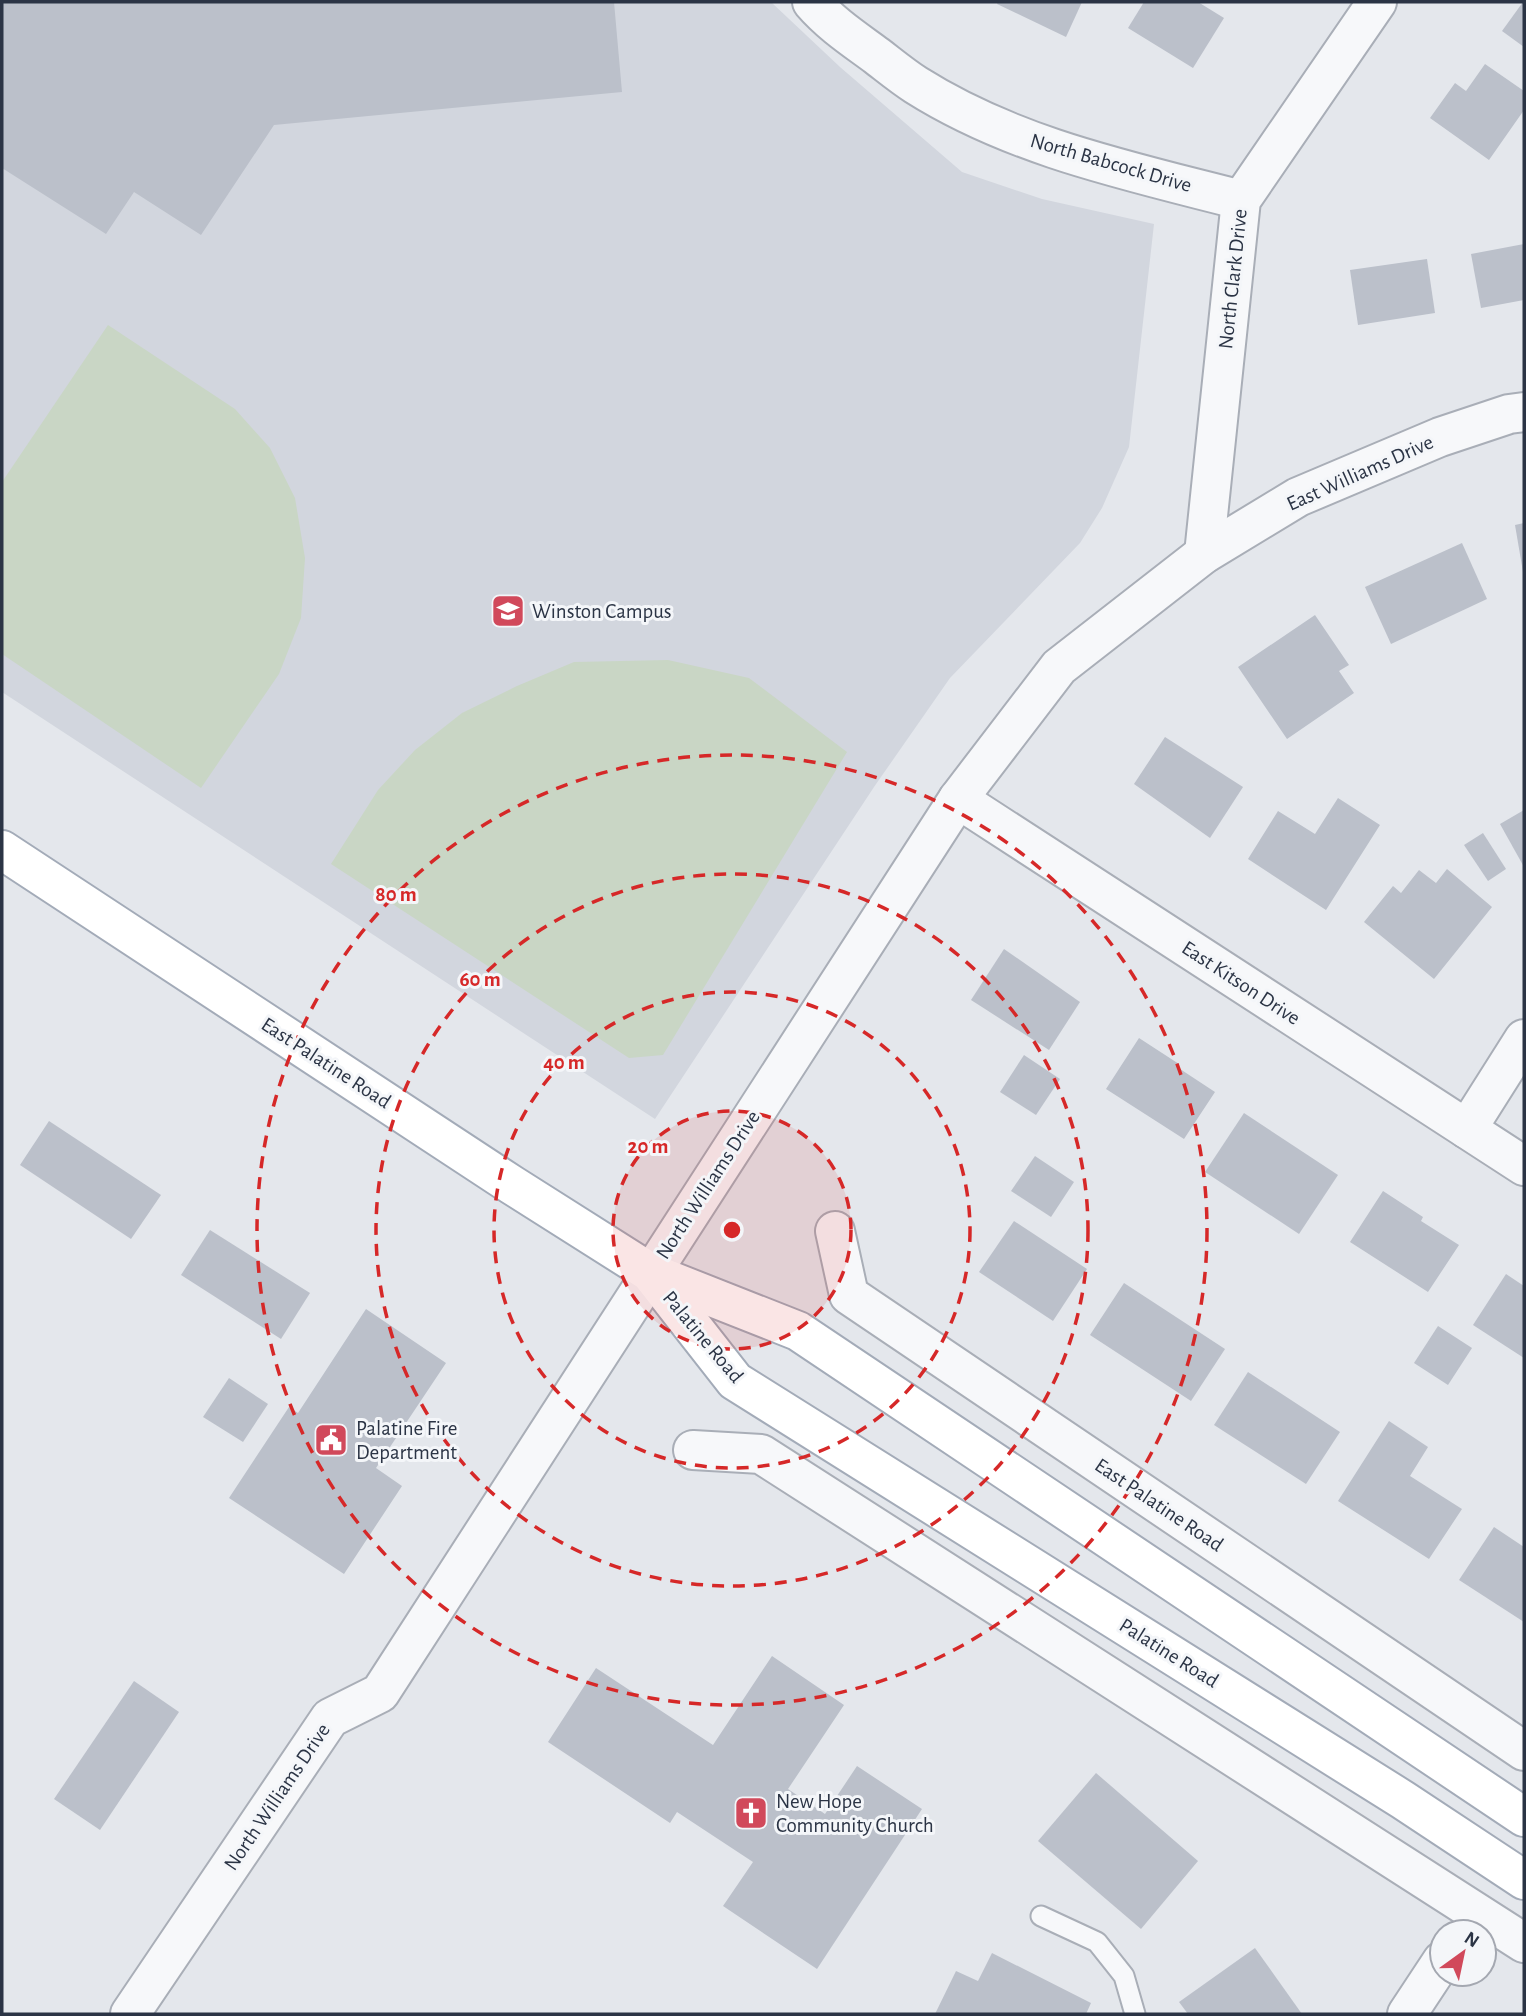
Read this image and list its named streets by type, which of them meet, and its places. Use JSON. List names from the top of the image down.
{
  "streets": {
    "main road": ["East Palatine Road", "Palatine Road"],
    "street": [
      "North Babcock Drive",
      "North Clark Drive",
      "East Williams Drive",
      "East Kitson Drive",
      "North Williams Drive"
    ]
  },
  "crossings": [
    ["North Babcock Drive", "North Clark Drive"],
    ["North Clark Drive", "East Williams Drive"],
    ["North Clark Drive", "North Williams Drive"],
    ["East Williams Drive", "North Williams Drive"],
    ["East Kitson Drive", "North Williams Drive"],
    ["East Palatine Road", "North Williams Drive"],
    ["East Palatine Road", "Palatine Road"],
    ["North Williams Drive", "Palatine Road"]
  ],
  "places": {
    "school or university": ["Winston Campus"],
    "public building": ["Palatine Fire Department"],
    "church": ["New Hope Community Church"]
  },
  "north": "top right",
  "rings": [
    "80 m",
    "60 m",
    "40 m",
    "20 m"
  ]
}
